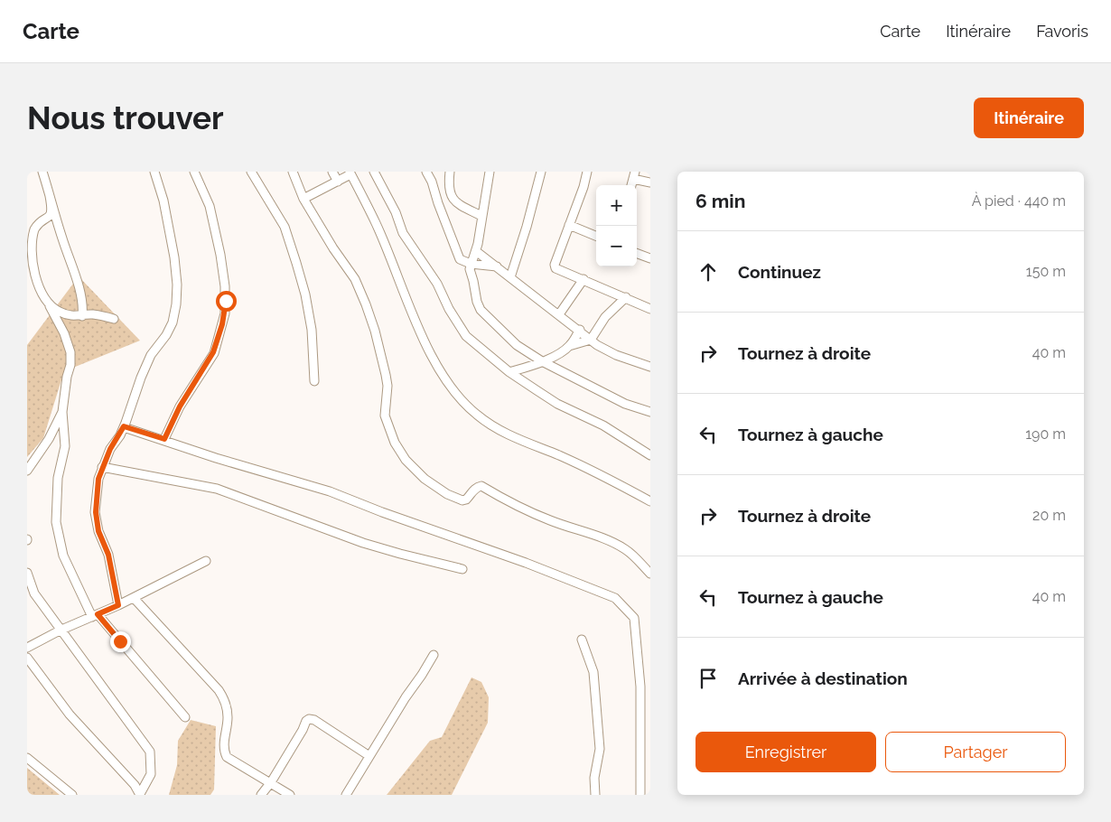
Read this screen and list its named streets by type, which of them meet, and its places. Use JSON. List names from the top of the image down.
{
  "page": {
    "header": "Carte",
    "nav": ["Carte", "Itinéraire", "Favoris"],
    "buttons": [
      "Itinéraire",
      ["Enregistrer", "Partager"]
    ],
    "title": "Nous trouver",
    "heading": ["6 min", "À pied · 440 m"],
    "map_buttons": ["+", "−"],
    "list": [
      ["Continuez", "150 m"],
      ["Tournez à droite", "40 m"],
      ["Tournez à gauche", "190 m"],
      ["Tournez à droite", "20 m"],
      ["Tournez à gauche", "40 m"],
      "Arrivée à destination"
    ]
  }
}
